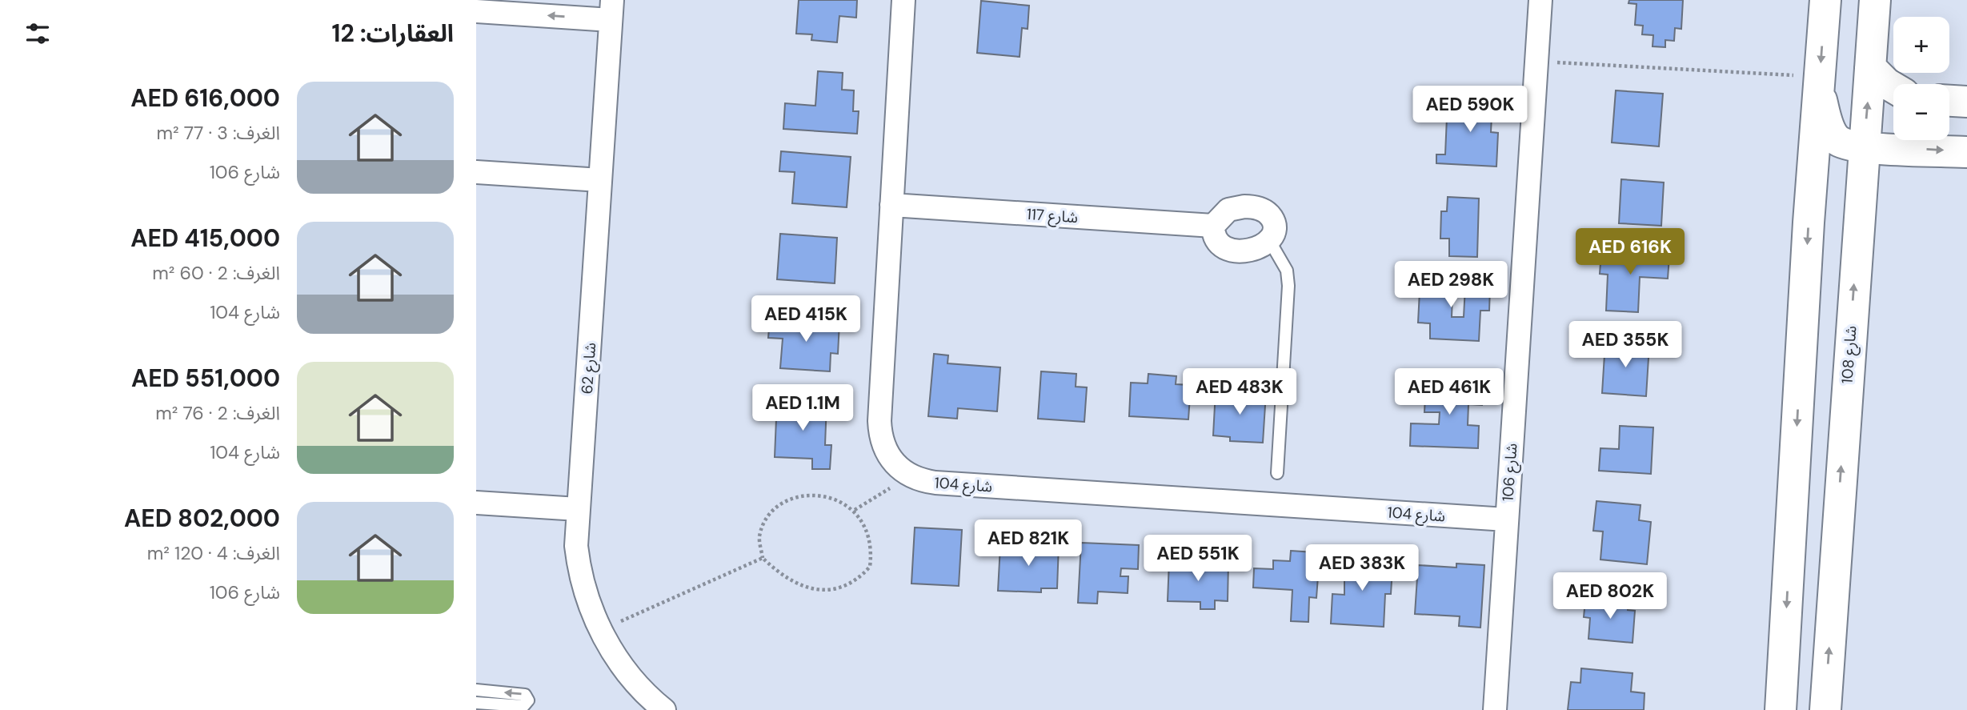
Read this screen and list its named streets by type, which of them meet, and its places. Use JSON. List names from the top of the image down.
{
  "streets": {
    "street": [
      "شارع 117",
      "شارع 108",
      "شارع 62",
      "شارع 106",
      "شارع 104"
    ]
  },
  "crossings": [
    ["شارع 117", "شارع 104"],
    ["شارع 106", "شارع 104"]
  ],
  "page": {
    "heading": "العقارات: 12",
    "map_buttons": ["+", "−"],
    "list": [
      {
        "name": "AED 616,000",
        "note": "الغرف: 3 · 77 m² · شارع 106"
      },
      {
        "name": "AED 415,000",
        "note": "الغرف: 2 · 60 m² · شارع 104"
      },
      {
        "name": "AED 551,000",
        "note": "الغرف: 2 · 76 m² · شارع 104"
      },
      {
        "name": "AED 802,000",
        "note": "الغرف: 4 · 120 m² · شارع 106"
      }
    ],
    "price": [
      "AED 590K",
      "AED 616K",
      "AED 298K",
      "AED 415K",
      "AED 355K",
      "AED 483K",
      "AED 461K",
      "AED 1.1M",
      "AED 821K",
      "AED 551K",
      "AED 383K",
      "AED 802K"
    ]
  }
}
